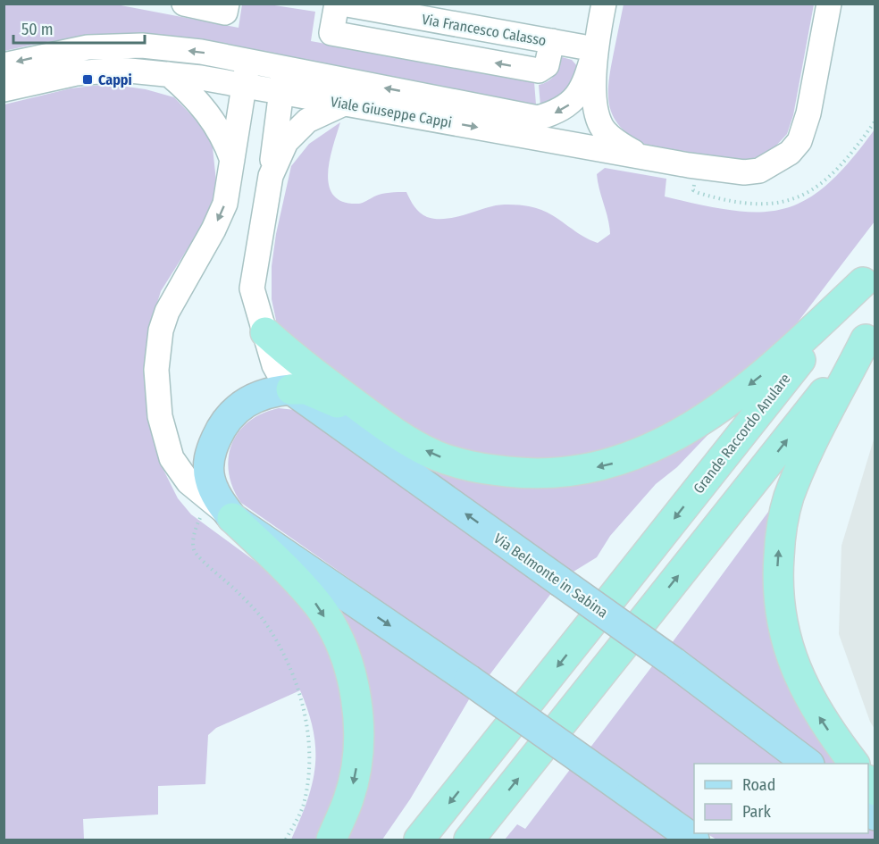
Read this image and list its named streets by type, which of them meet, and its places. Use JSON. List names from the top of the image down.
{
  "streets": {
    "highway": ["Grande Raccordo Anulare"],
    "main road": ["Via Belmonte in Sabina"],
    "street": ["Via Francesco Calasso", "Viale Giuseppe Cappi"]
  },
  "crossings": [
    ["Via Francesco Calasso", "Viale Giuseppe Cappi"],
    ["Viale Giuseppe Cappi", "Via Belmonte in Sabina"]
  ],
  "one_way": ["Via Belmonte in Sabina"],
  "places": {
    "transit": ["Cappi"]
  },
  "legend": ["Road", "Park"],
  "scale_bar": "50 m"
}
